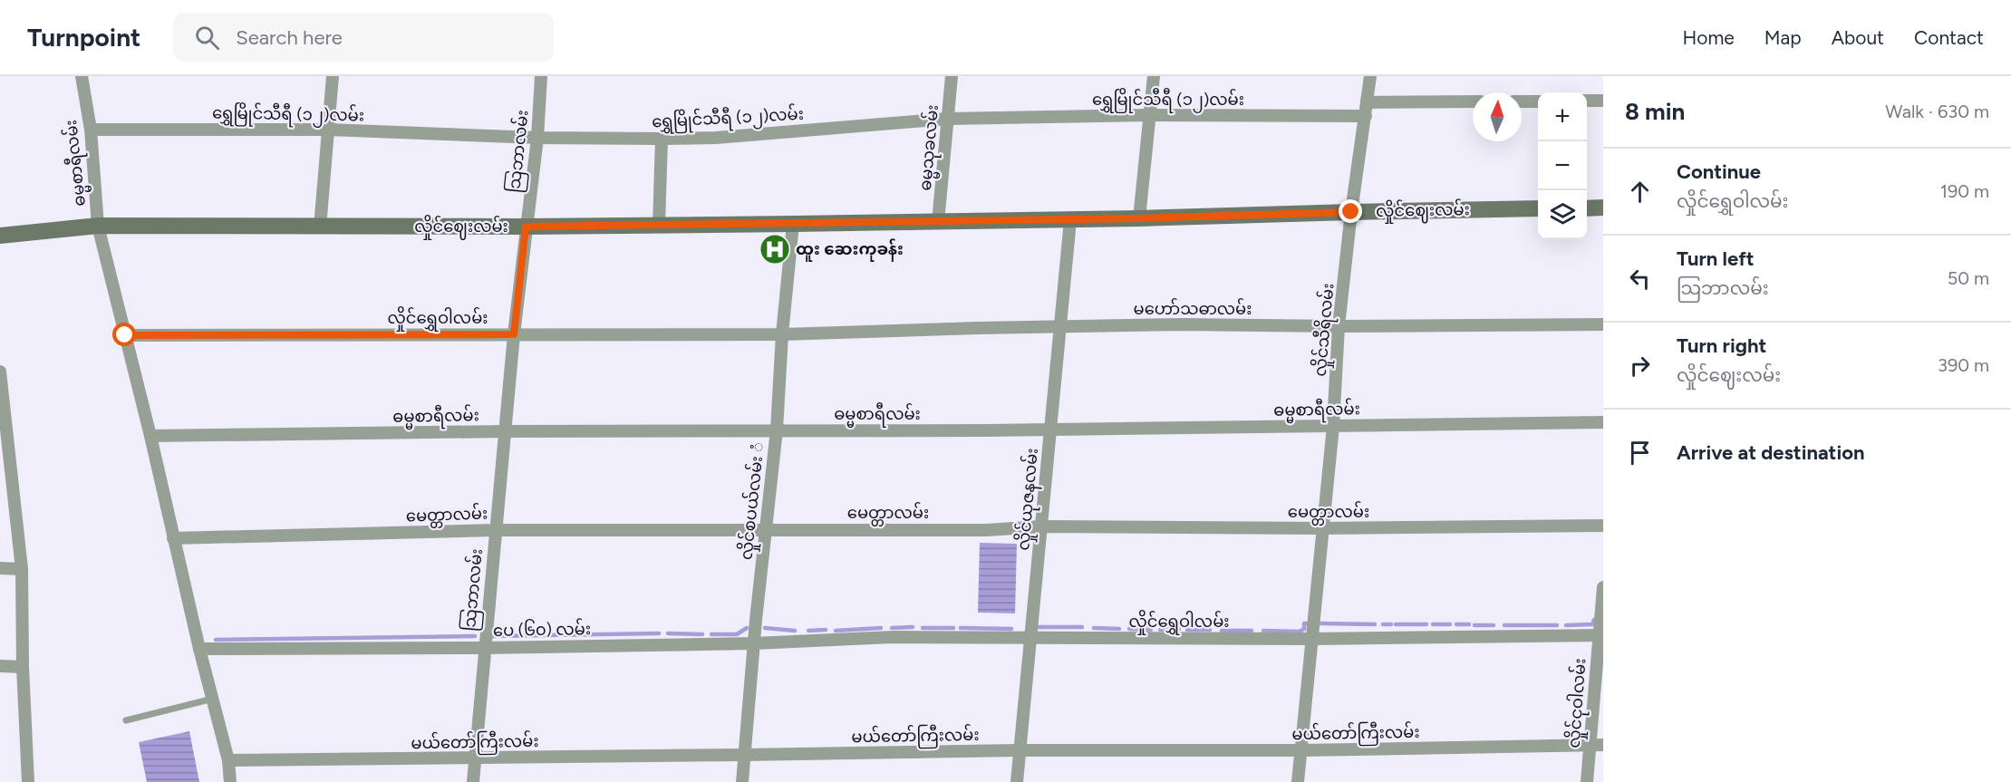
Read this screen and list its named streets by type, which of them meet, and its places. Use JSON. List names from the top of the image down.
{
  "streets": {
    "street": [
      "ရွှေမြိုင်သီရီ (၁၂)လမ်း",
      "ဓမ္မသုခလမ်း",
      "သြဘာလမ်း",
      "ဓမ္မစာရီလမ်း",
      "လှိုင်ဈေးလမ်း",
      "မဟော်သဓာလမ်း",
      "လှိုင်ရွှေဝါလမ်း",
      "လှိုင်သီရိလမ်း",
      "လှိုင်ယုဇနလမ်း",
      "လှိုင်စပယ်လမ်း ံ",
      "မေတ္တာလမ်း",
      "ပေ (၆၀) လမ်း",
      "လှိုင်ငုဝါလမ်း",
      "မယ်တော်ကြီးလမ်း"
    ]
  },
  "crossings": [
    ["ရွှေမြိုင်သီရီ (၁၂)လမ်း", "ဓမ္မသုခလမ်း"],
    ["ရွှေမြိုင်သီရီ (၁၂)လမ်း", "သြဘာလမ်း"],
    ["ရွှေမြိုင်သီရီ (၁၂)လမ်း", "ဓမ္မစာရီလမ်း"],
    ["ရွှေမြိုင်သီရီ (၁၂)လမ်း", "လှိုင်သီရိလမ်း"],
    ["ဓမ္မသုခလမ်း", "လှိုင်ဈေးလမ်း"],
    ["သြဘာလမ်း", "ဓမ္မစာရီလမ်း"],
    ["သြဘာလမ်း", "လှိုင်ဈေးလမ်း"],
    ["သြဘာလမ်း", "လှိုင်ရွှေဝါလမ်း"],
    ["သြဘာလမ်း", "မေတ္တာလမ်း"],
    ["သြဘာလမ်း", "ပေ (၆၀) လမ်း"],
    ["သြဘာလမ်း", "မယ်တော်ကြီးလမ်း"],
    ["ဓမ္မစာရီလမ်း", "လှိုင်ဈေးလမ်း"],
    ["ဓမ္မစာရီလမ်း", "လှိုင်ရွှေဝါလမ်း"],
    ["ဓမ္မစာရီလမ်း", "လှိုင်သီရိလမ်း"],
    ["ဓမ္မစာရီလမ်း", "လှိုင်ယုဇနလမ်း"],
    ["ဓမ္မစာရီလမ်း", "လှိုင်စပယ်လမ်း ံ"],
    ["ဓမ္မစာရီလမ်း", "မေတ္တာလမ်း"],
    ["ဓမ္မစာရီလမ်း", "ပေ (၆၀) လမ်း"],
    ["ဓမ္မစာရီလမ်း", "မယ်တော်ကြီးလမ်း"],
    ["လှိုင်ဈေးလမ်း", "လှိုင်သီရိလမ်း"],
    ["လှိုင်ဈေးလမ်း", "လှိုင်ယုဇနလမ်း"],
    ["လှိုင်ဈေးလမ်း", "လှိုင်စပယ်လမ်း ံ"],
    ["မဟော်သဓာလမ်း", "လှိုင်ရွှေဝါလမ်း"],
    ["မဟော်သဓာလမ်း", "လှိုင်သီရိလမ်း"],
    ["မဟော်သဓာလမ်း", "လှိုင်ယုဇနလမ်း"],
    ["မဟော်သဓာလမ်း", "လှိုင်စပယ်လမ်း ံ"],
    ["လှိုင်ရွှေဝါလမ်း", "လှိုင်သီရိလမ်း"],
    ["လှိုင်ရွှေဝါလမ်း", "လှိုင်ယုဇနလမ်း"],
    ["လှိုင်ရွှေဝါလမ်း", "လှိုင်စပယ်လမ်း ံ"],
    ["လှိုင်ရွှေဝါလမ်း", "ပေ (၆၀) လမ်း"],
    ["လှိုင်ရွှေဝါလမ်း", "လှိုင်ငုဝါလမ်း"],
    ["လှိုင်သီရိလမ်း", "မေတ္တာလမ်း"],
    ["လှိုင်သီရိလမ်း", "မယ်တော်ကြီးလမ်း"],
    ["လှိုင်ယုဇနလမ်း", "မေတ္တာလမ်း"],
    ["လှိုင်ယုဇနလမ်း", "မယ်တော်ကြီးလမ်း"],
    ["လှိုင်စပယ်လမ်း ံ", "မေတ္တာလမ်း"],
    ["လှိုင်စပယ်လမ်း ံ", "ပေ (၆၀) လမ်း"],
    ["လှိုင်စပယ်လမ်း ံ", "မယ်တော်ကြီးလမ်း"],
    ["လှိုင်ငုဝါလမ်း", "မယ်တော်ကြီးလမ်း"]
  ],
  "places": {
    "hospital": ["ထူး ဆေးကုခန်း"]
  },
  "north": "top",
  "page": {
    "header": "Turnpoint",
    "search": "Search here",
    "nav": [
      "Home",
      "Map",
      "About",
      "Contact"
    ],
    "heading": ["8 min", "Walk · 630 m"],
    "map_buttons": ["+", "−"],
    "list": [
      ["Continue", "လှိုင်ရွှေဝါလမ်း", "190 m"],
      ["Turn left", "သြဘာလမ်း", "50 m"],
      ["Turn right", "လှိုင်ဈေးလမ်း", "390 m"],
      "Arrive at destination"
    ]
  }
}
